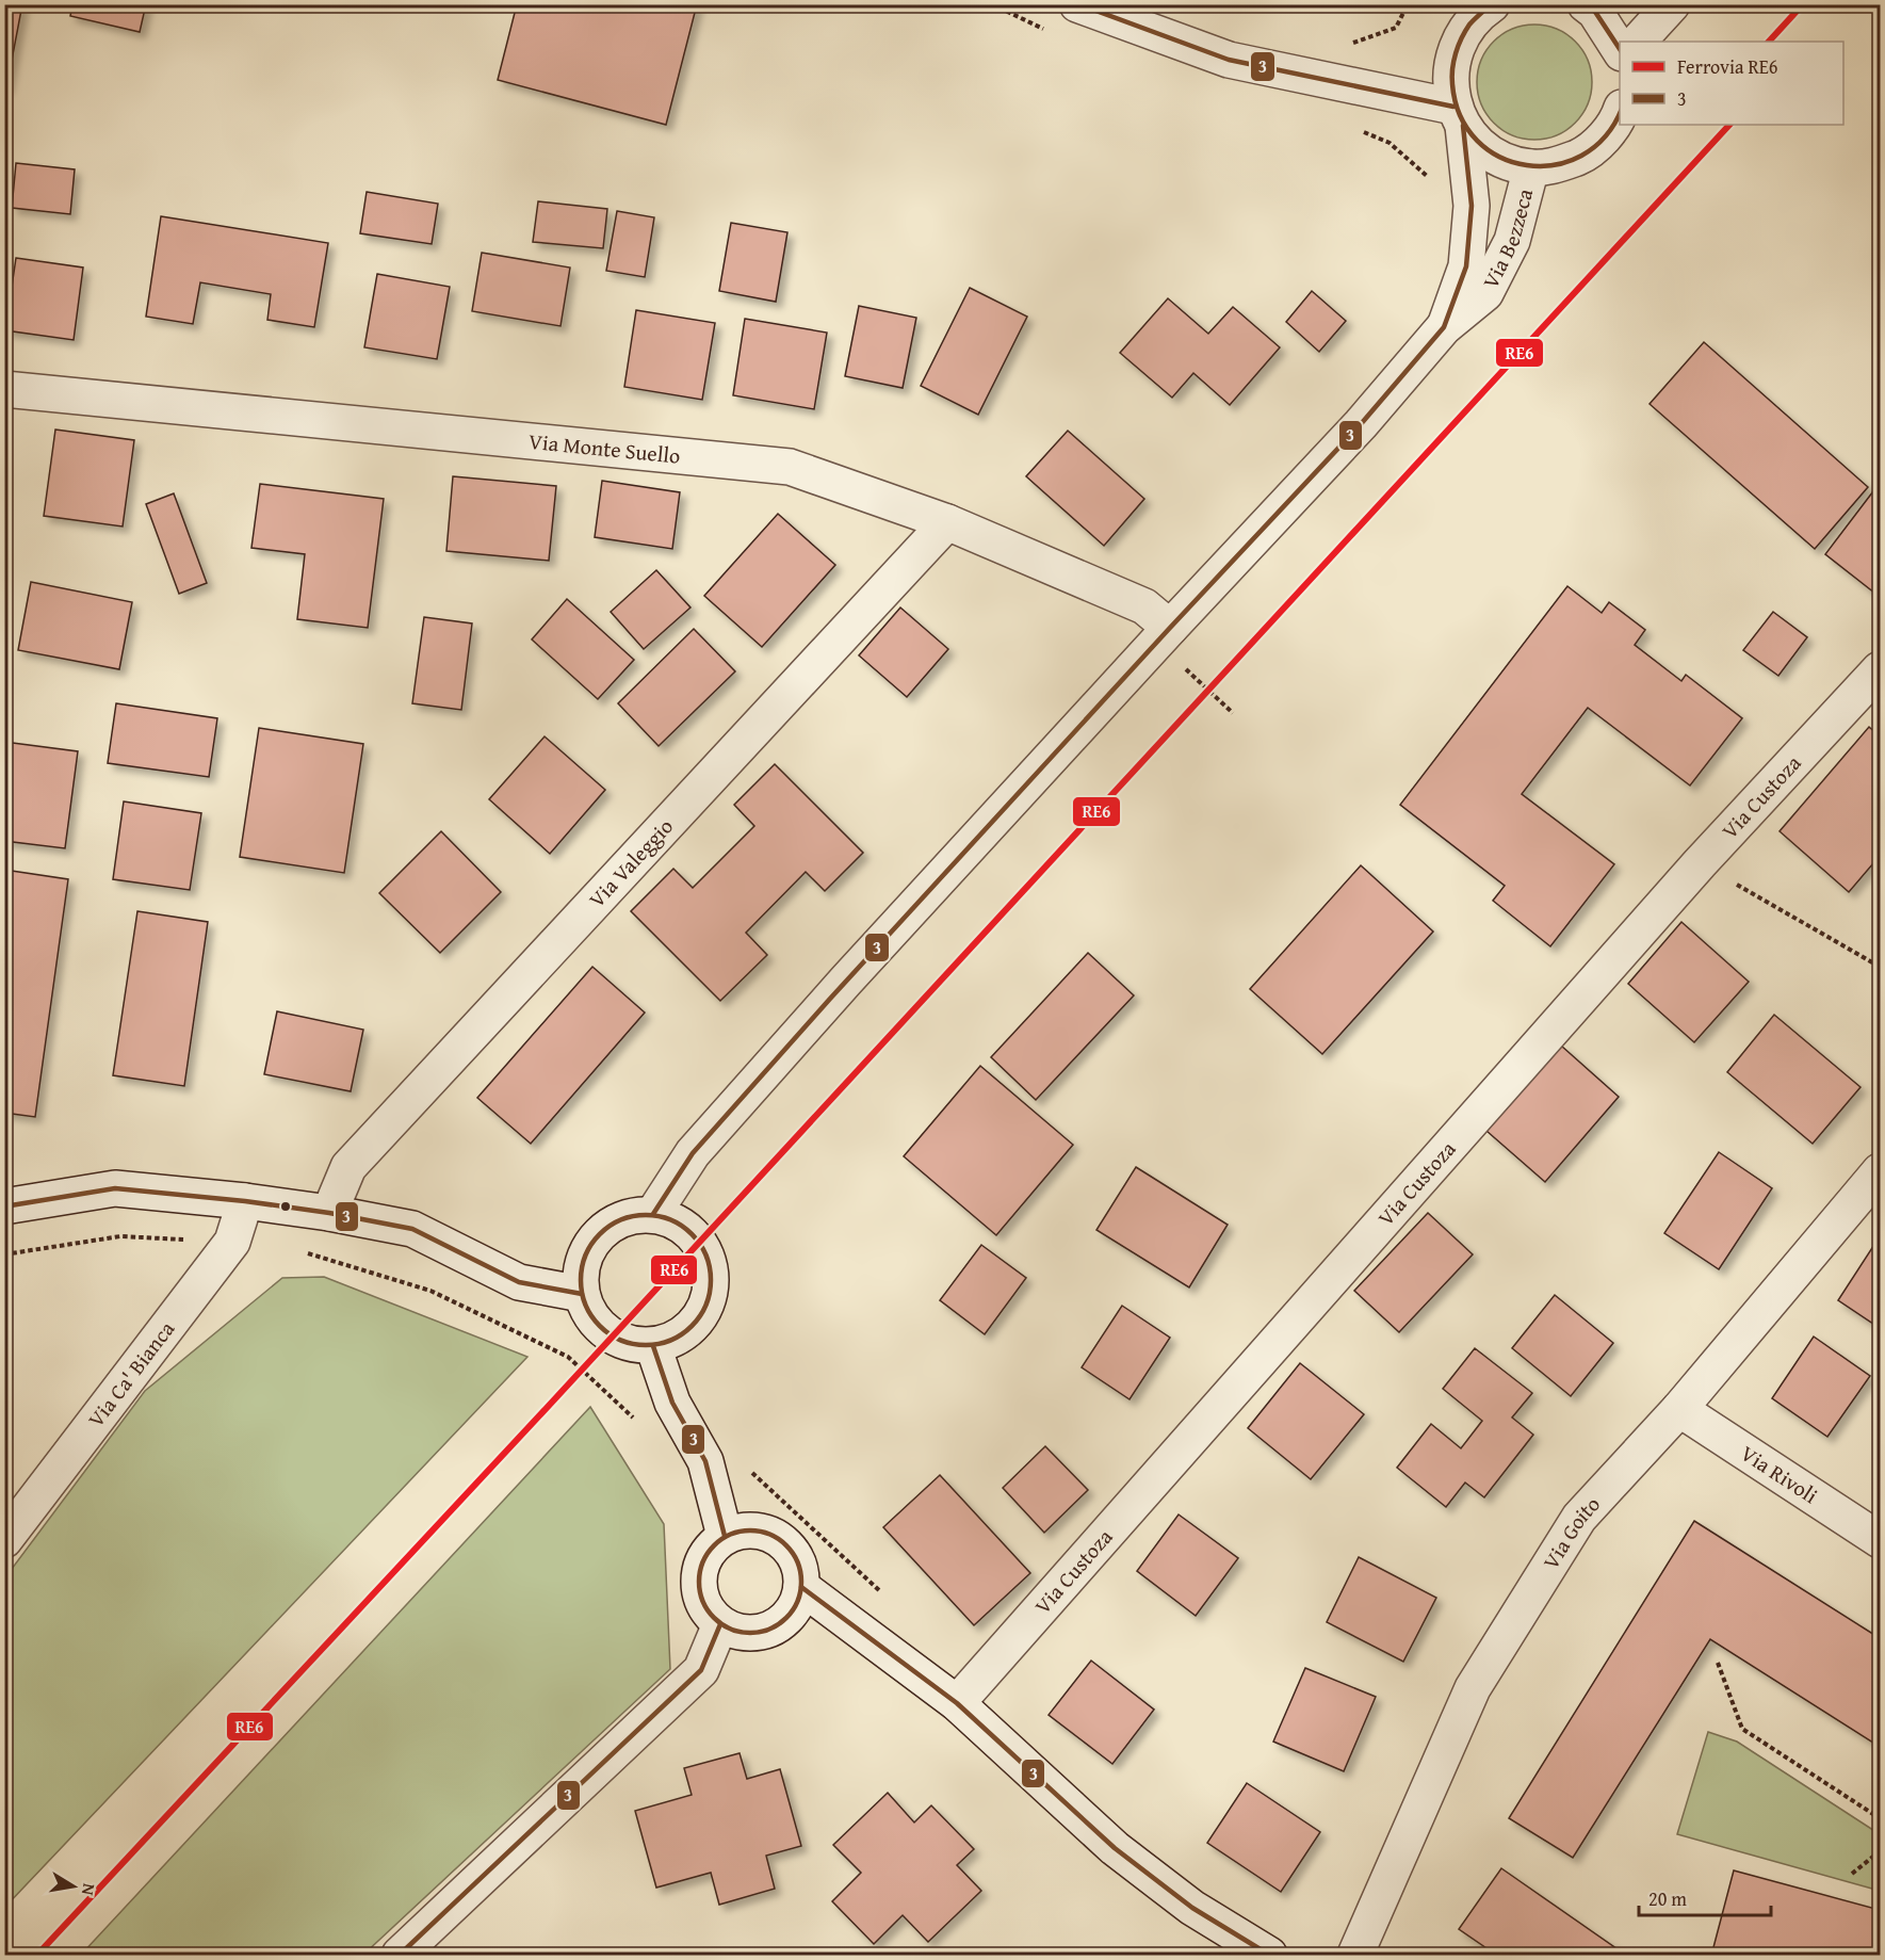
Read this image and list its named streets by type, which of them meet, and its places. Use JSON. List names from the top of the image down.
{
  "streets": {
    "street": [
      "Via Bezzeca",
      "Via Monte Suello",
      "Via Custoza",
      "Via Valeggio",
      "Via Ca' Bianca",
      "Via Rivoli",
      "Via Goito"
    ]
  },
  "crossings": [
    ["Via Bezzeca", "Via Monte Suello"],
    ["Via Monte Suello", "Via Valeggio"],
    ["Via Rivoli", "Via Goito"]
  ],
  "lines": ["rail line RE6", "transit line 3"],
  "legend": ["Ferrovia RE6", "3"],
  "scale_bar": "20 m",
  "north": "right"
}
